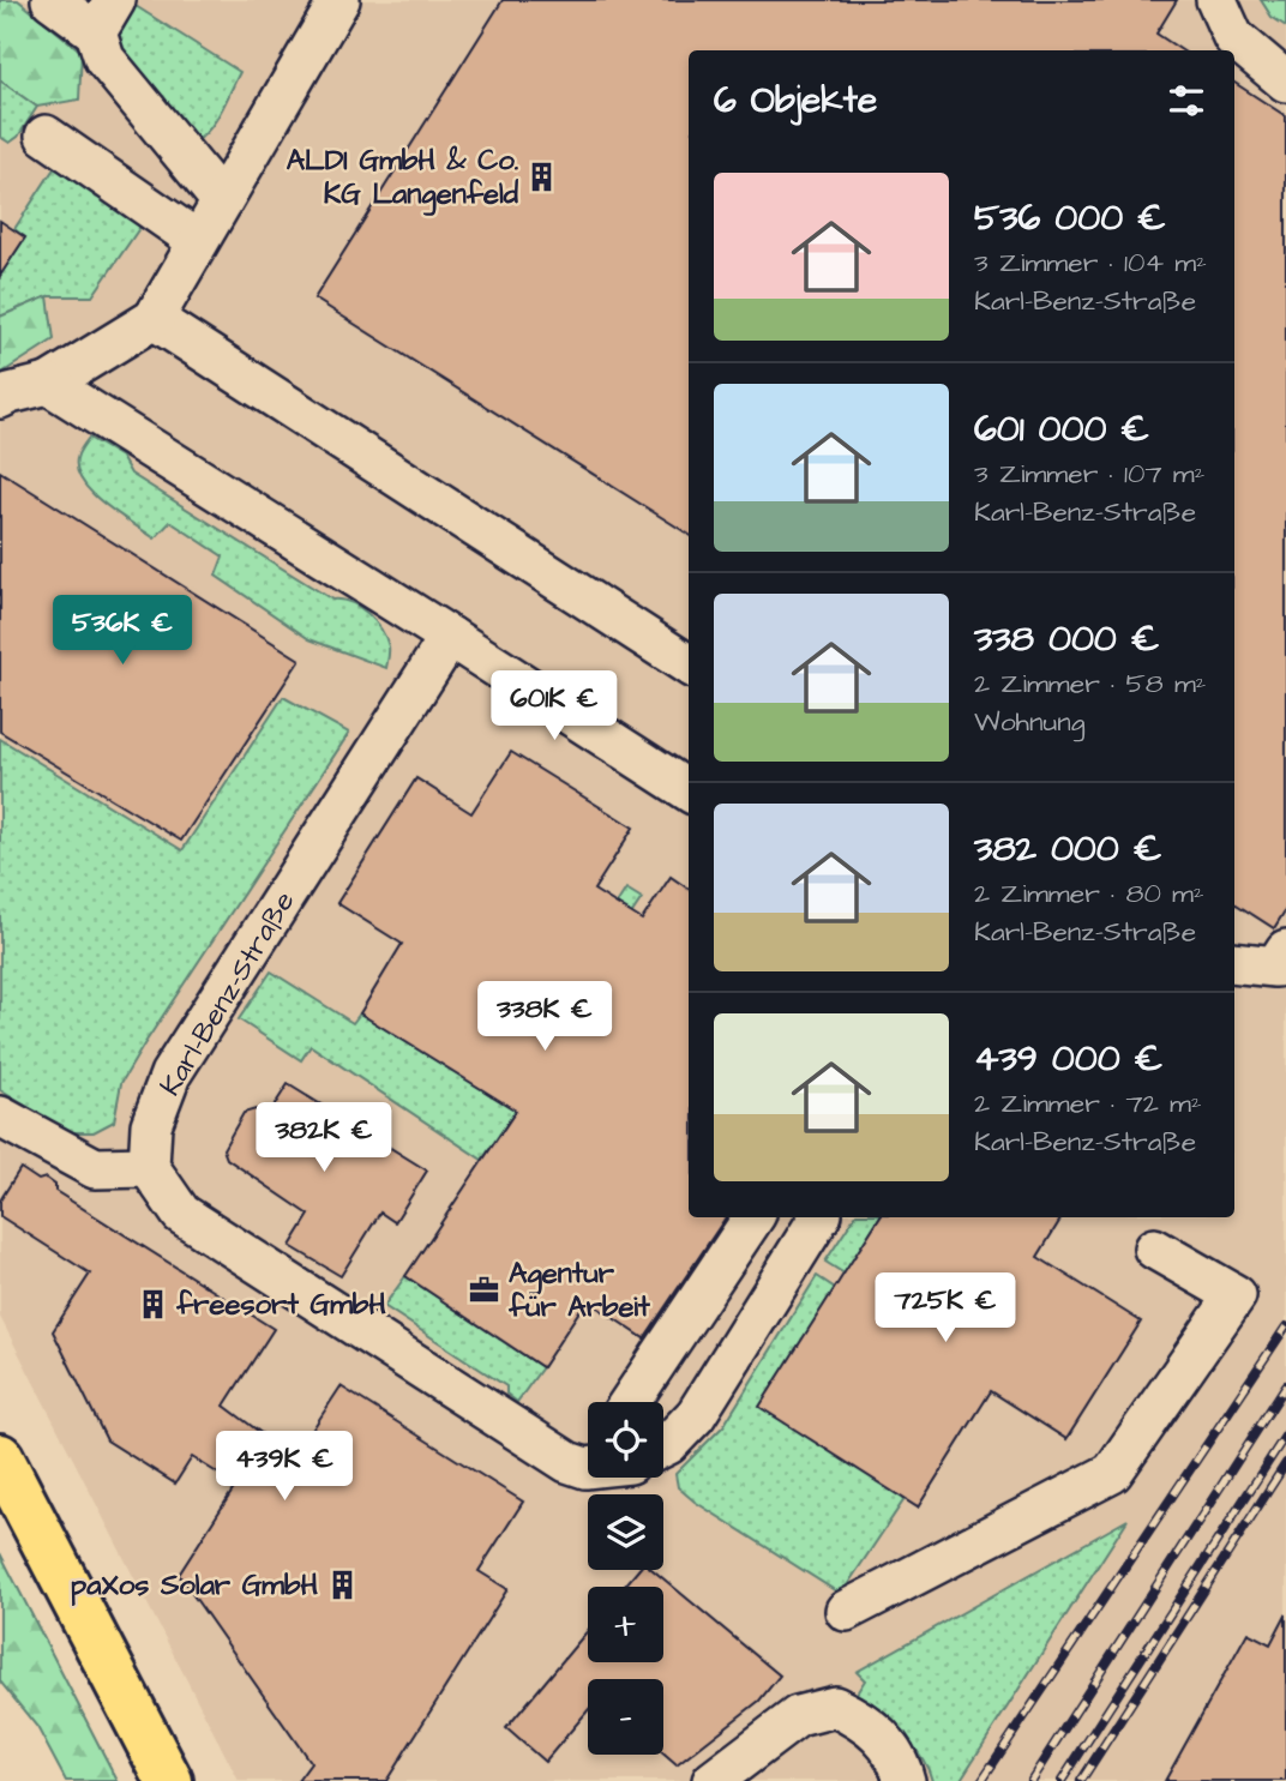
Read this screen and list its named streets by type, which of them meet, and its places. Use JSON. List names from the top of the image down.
{
  "streets": {
    "street": ["Karl-Benz-Straße"]
  },
  "places": {
    "building": ["ALDI GmbH & Co. KG Langenfeld", "freesort GmbH", "paXos Solar GmbH"],
    "office": ["Agentur für Arbeit"]
  },
  "page": {
    "heading": "6 Objekte",
    "list": [
      {
        "name": "536 000 €",
        "note": "3 Zimmer · 104 m² · Karl-Benz-Straße"
      },
      {
        "name": "601 000 €",
        "note": "3 Zimmer · 107 m² · Karl-Benz-Straße"
      },
      {
        "name": "338 000 €",
        "note": "2 Zimmer · 58 m² · Wohnung"
      },
      {
        "name": "382 000 €",
        "note": "2 Zimmer · 80 m² · Karl-Benz-Straße"
      },
      {
        "name": "439 000 €",
        "note": "2 Zimmer · 72 m² · Karl-Benz-Straße"
      }
    ],
    "price": [
      "536K €",
      "601K €",
      "338K €",
      "382K €",
      "725K €",
      "439K €"
    ],
    "map_buttons": ["+", "−"]
  }
}
